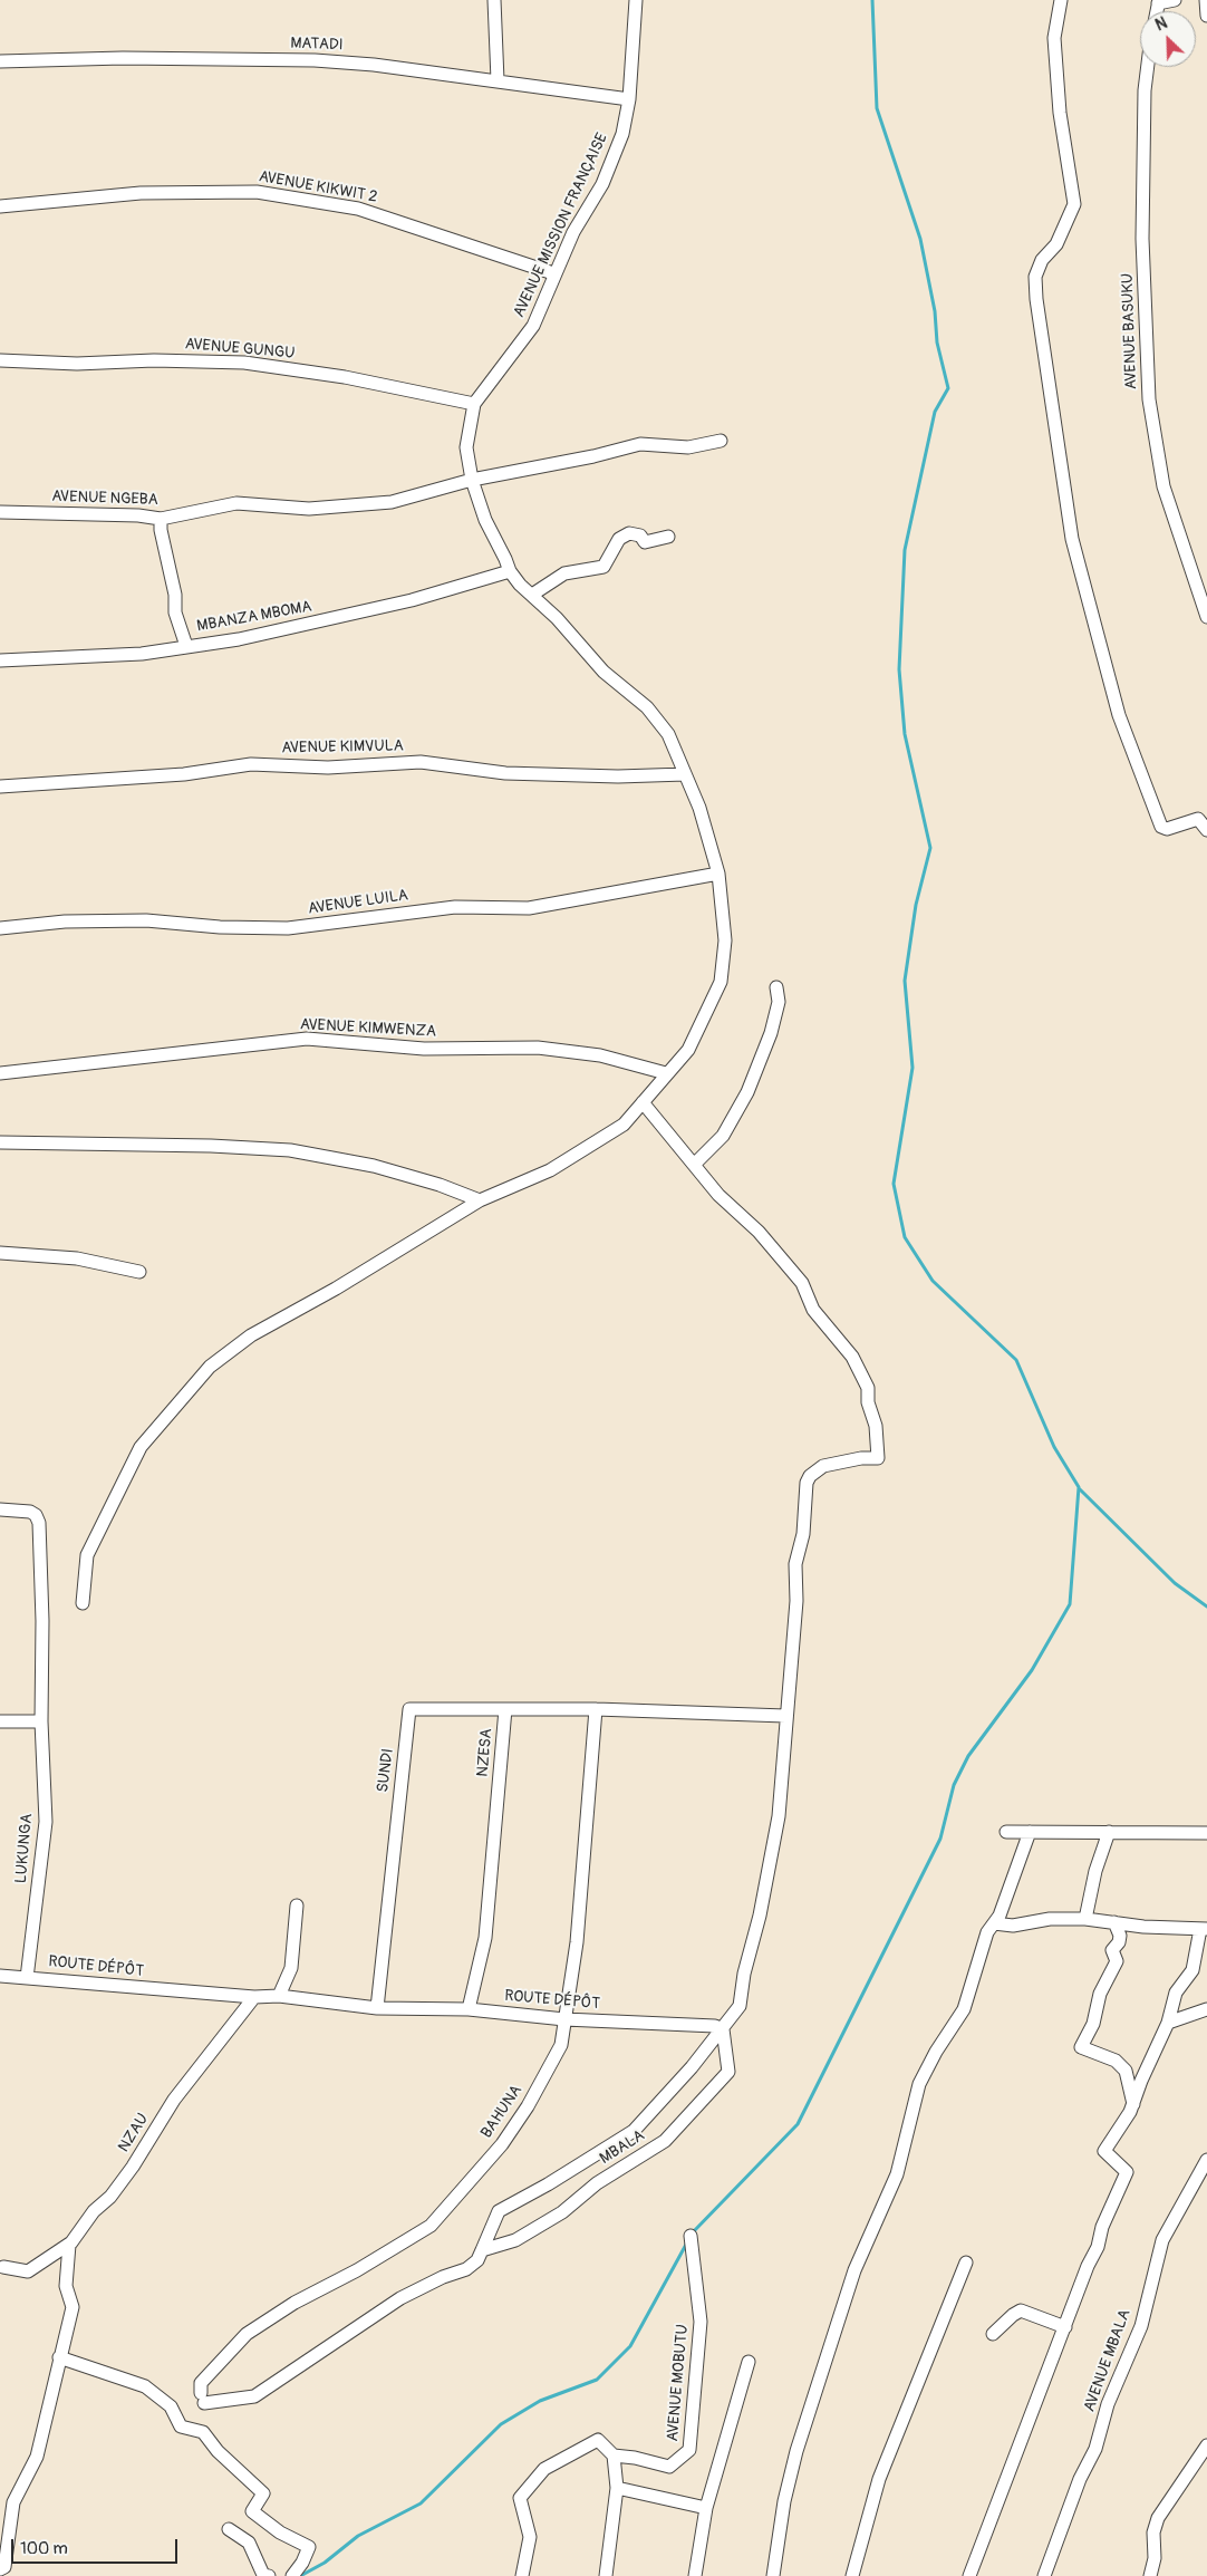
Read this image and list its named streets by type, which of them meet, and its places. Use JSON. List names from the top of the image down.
{
  "streets": {
    "street": [
      "MATADI",
      "AVENUE KIKWIT 2",
      "AVENUE MISSION FRANÇAISE",
      "AVENUE BASUKU",
      "AVENUE GUNGU",
      "AVENUE NGEBA",
      "MBANZA MBOMA",
      "AVENUE KIMVULA",
      "AVENUE LUILA",
      "AVENUE KIMWENZA",
      "NZESA",
      "SUNDI",
      "LUKUNGA",
      "ROUTE DÉPÔT",
      "BAHUNA",
      "NZAU",
      "MBALA",
      "AVENUE MBALA",
      "AVENUE MOBUTU"
    ]
  },
  "crossings": [
    ["MATADI", "AVENUE MISSION FRANÇAISE"],
    ["AVENUE KIKWIT 2", "AVENUE MISSION FRANÇAISE"],
    ["AVENUE MISSION FRANÇAISE", "AVENUE GUNGU"],
    ["AVENUE MISSION FRANÇAISE", "AVENUE NGEBA"],
    ["AVENUE MISSION FRANÇAISE", "MBANZA MBOMA"],
    ["NZESA", "SUNDI"],
    ["NZESA", "ROUTE DÉPÔT"],
    ["NZESA", "BAHUNA"],
    ["SUNDI", "ROUTE DÉPÔT"],
    ["LUKUNGA", "ROUTE DÉPÔT"],
    ["ROUTE DÉPÔT", "BAHUNA"],
    ["ROUTE DÉPÔT", "NZAU"],
    ["ROUTE DÉPÔT", "MBALA"],
    ["BAHUNA", "MBALA"]
  ],
  "scale_bar": "100 m",
  "north": "top left"
}
